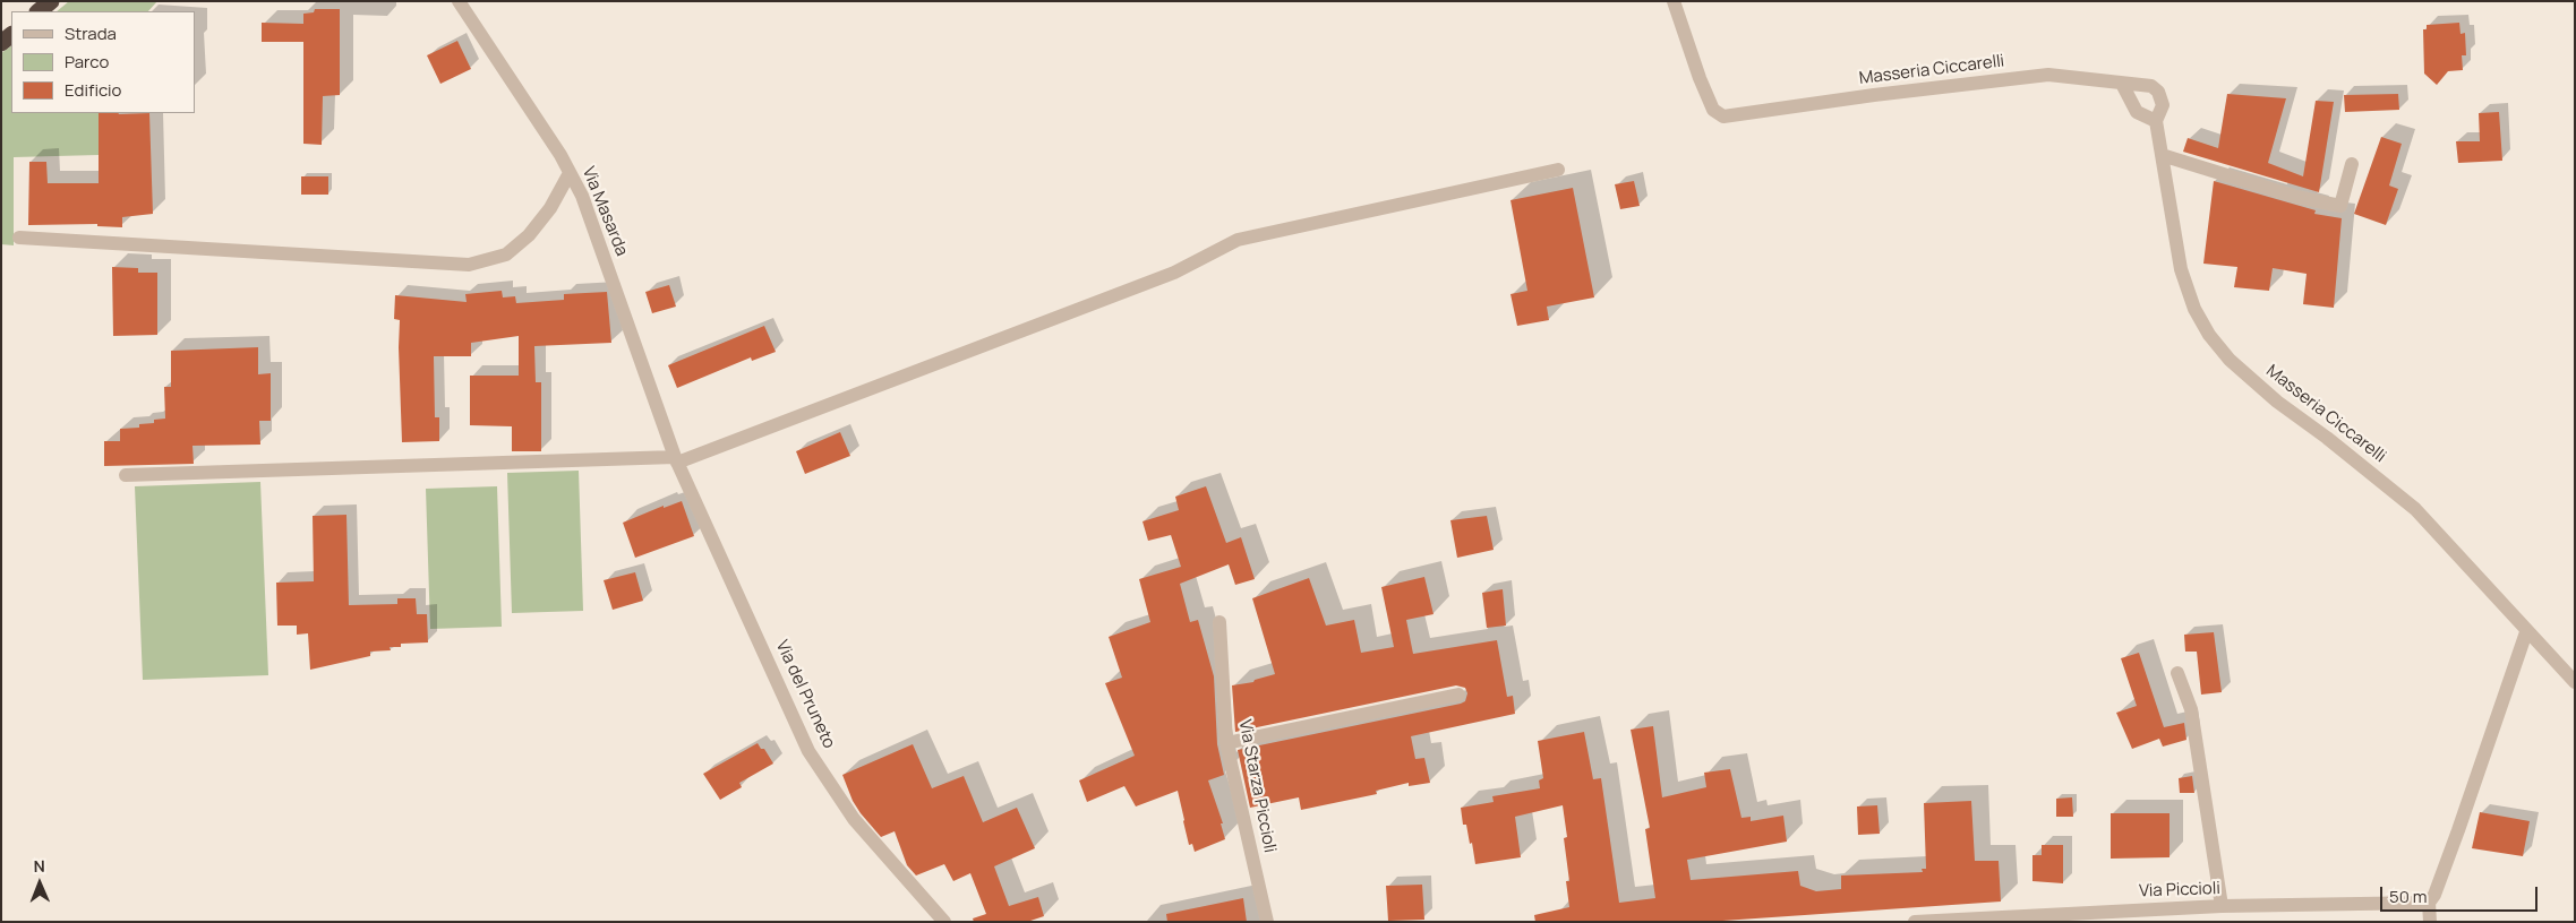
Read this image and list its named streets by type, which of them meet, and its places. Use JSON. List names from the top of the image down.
{
  "streets": {
    "street": [
      "Masseria Ciccarelli",
      "Via Masarda",
      "Via del Pruneto",
      "Via Starza Piccioli",
      "Via Piccioli"
    ]
  },
  "crossings": [
    ["Via Masarda", "Via del Pruneto"]
  ],
  "legend": ["Strada", "Parco", "Edificio"],
  "scale_bar": "50 m",
  "north": "top"
}
